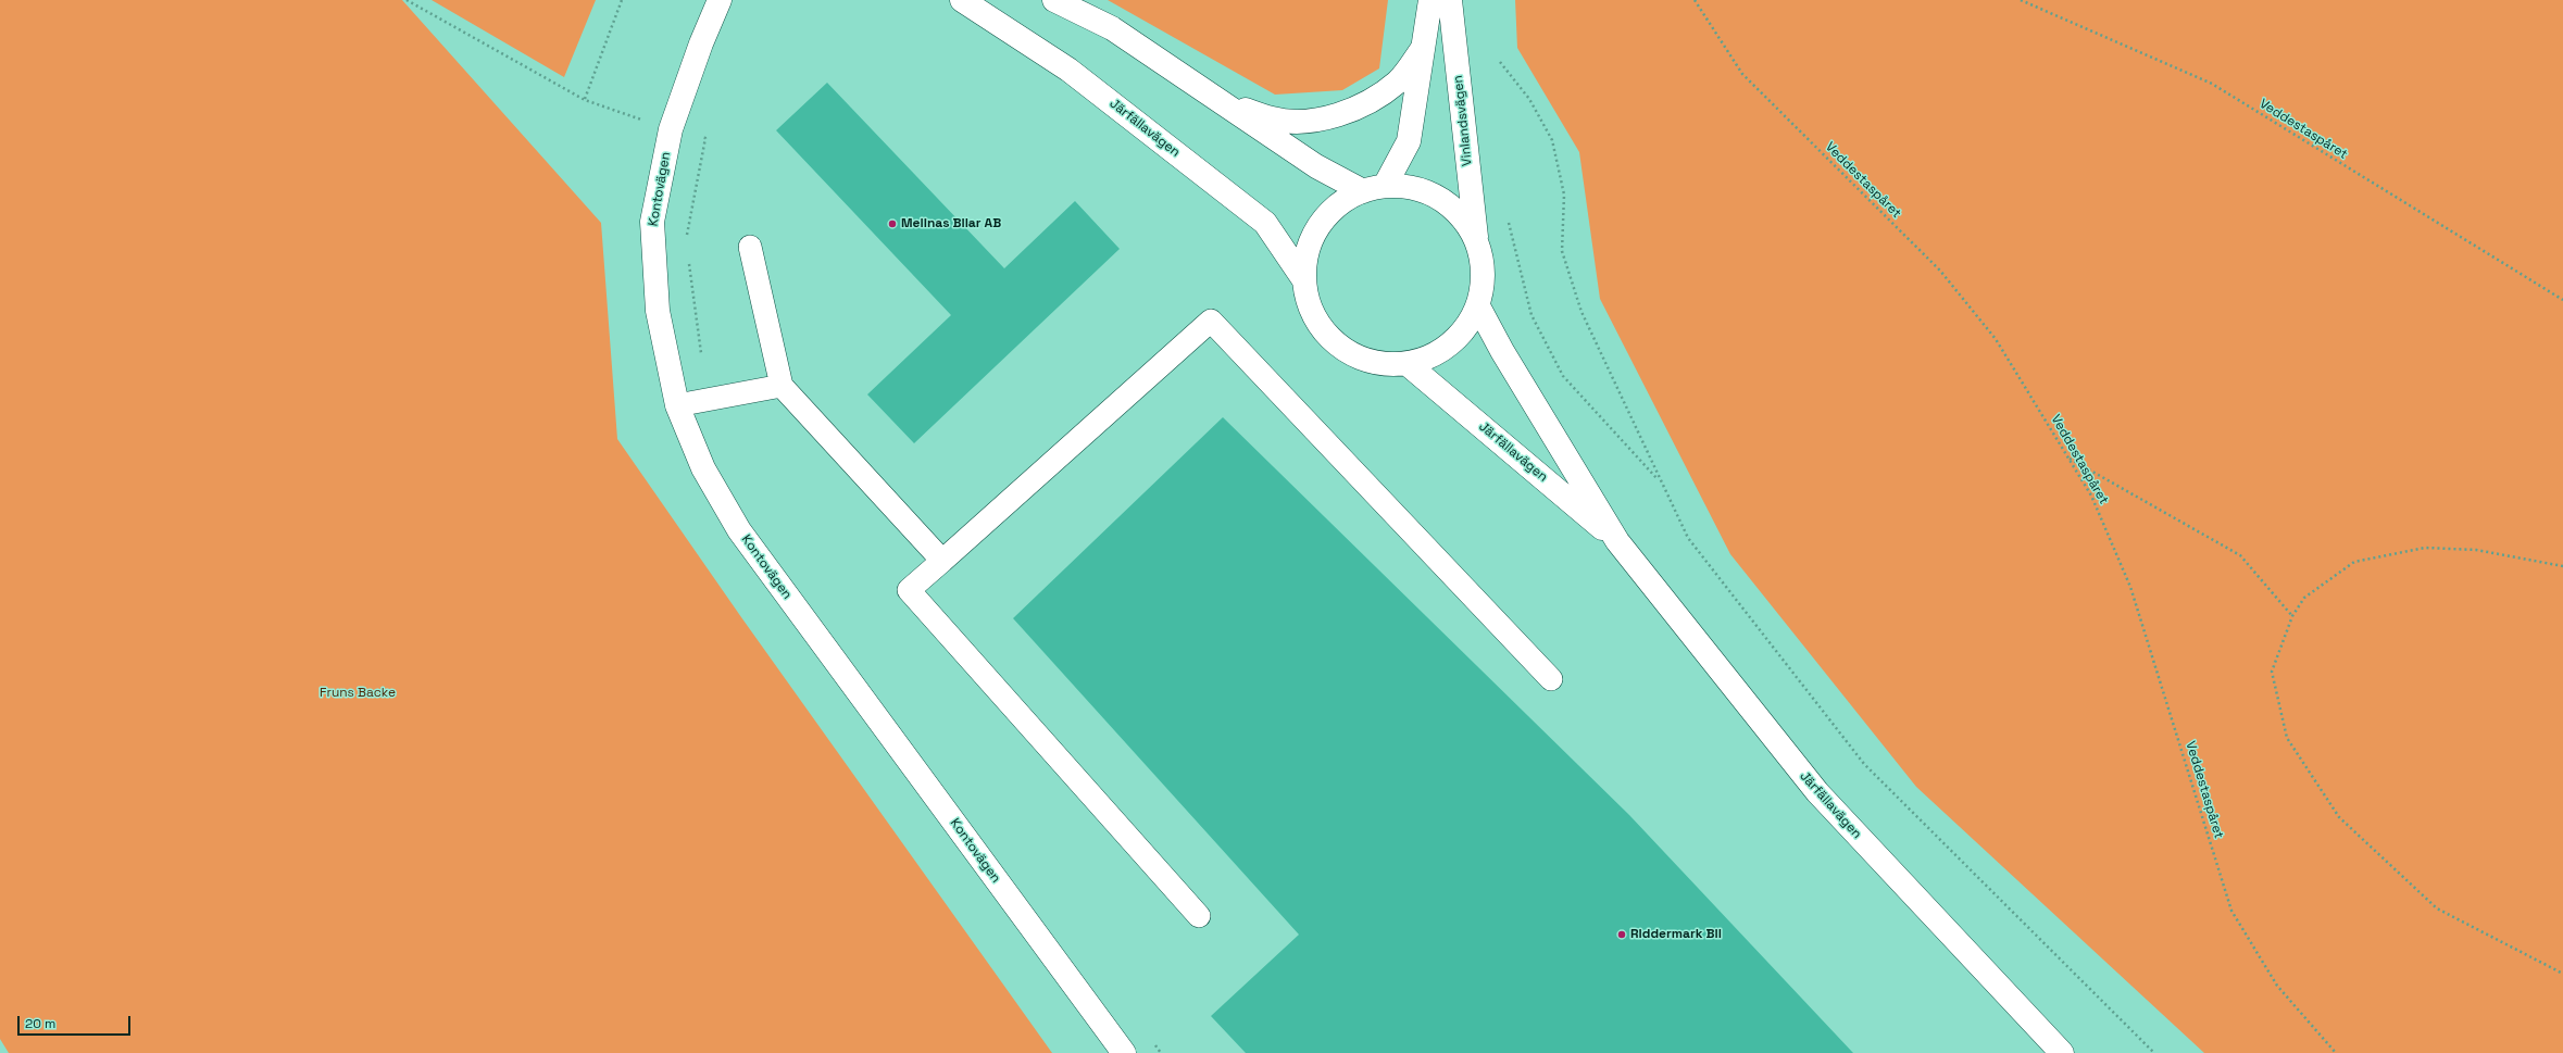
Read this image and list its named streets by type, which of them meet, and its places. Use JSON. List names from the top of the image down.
{
  "streets": {
    "street": ["Vinlandsvägen", "Järfällavägen", "Kontovägen"],
    "path": ["Veddestaspåret"]
  },
  "parks": ["Fruns Backe"],
  "places": ["Melinas Bilar AB", "Riddermark Bil"],
  "scale_bar": "20 m"
}
